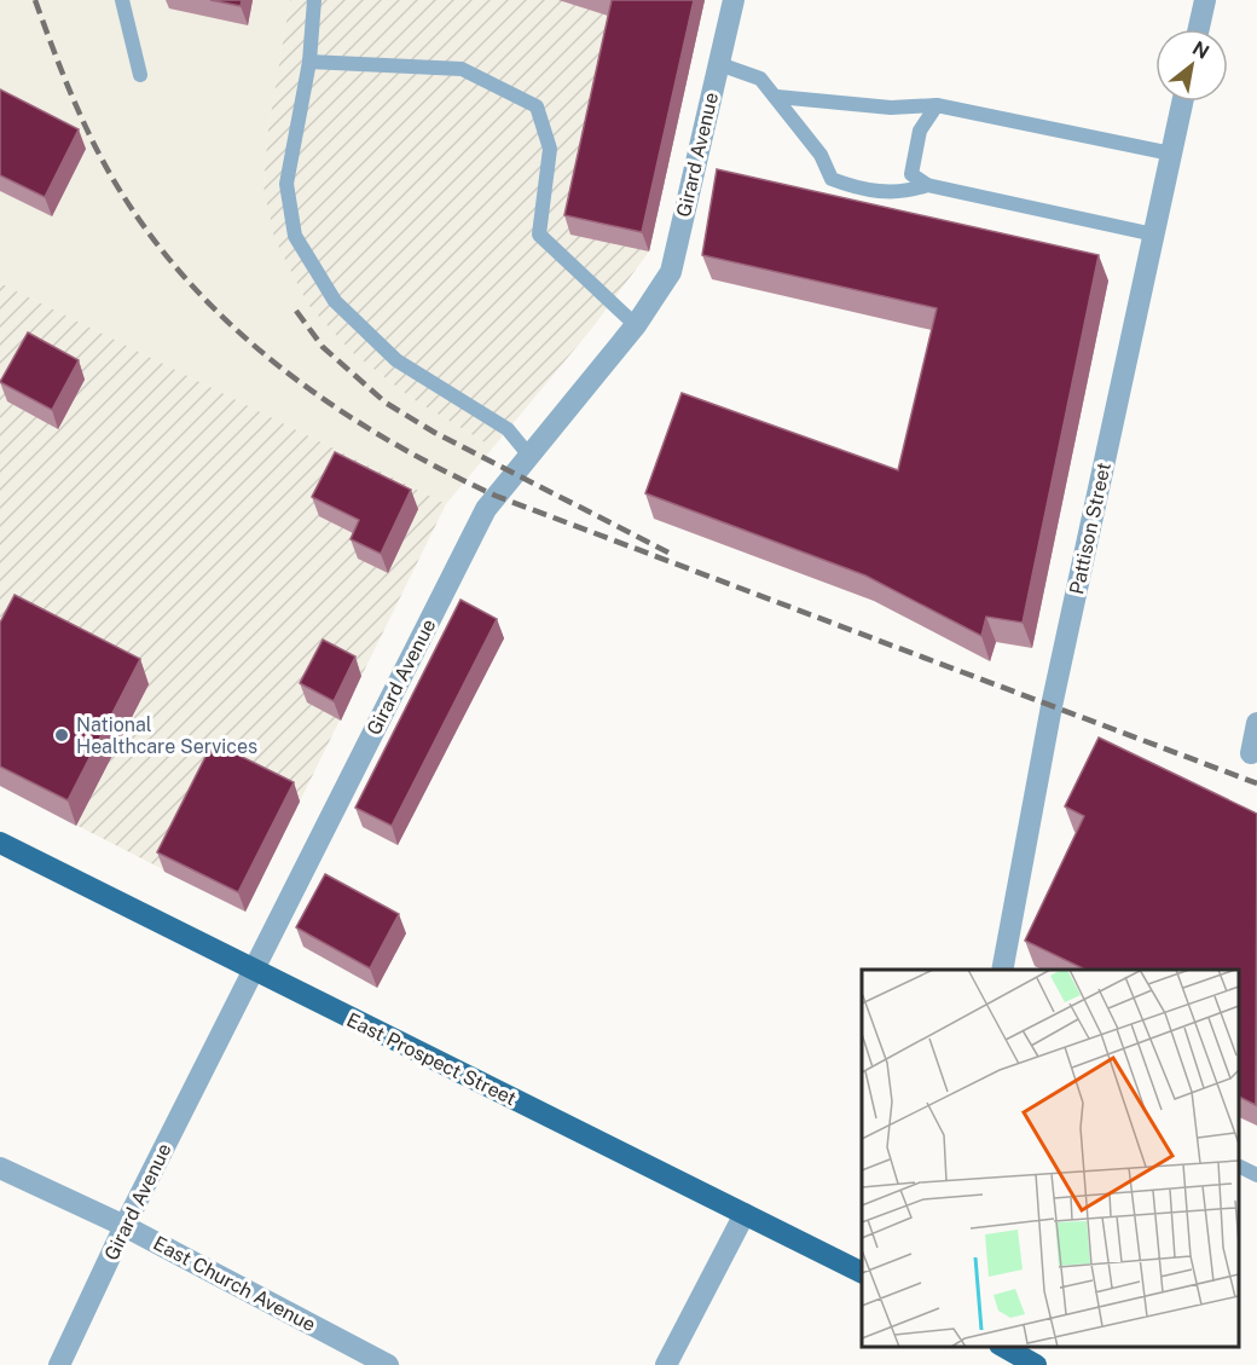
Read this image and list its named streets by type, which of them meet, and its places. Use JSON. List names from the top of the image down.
{
  "streets": {
    "main road": ["East Prospect Street"],
    "street": ["Girard Avenue", "Pattison Street", "East Church Avenue"]
  },
  "crossings": [
    ["Girard Avenue", "East Prospect Street"],
    ["Girard Avenue", "East Church Avenue"]
  ],
  "places": ["National Healthcare Services"],
  "north": "top right"
}
